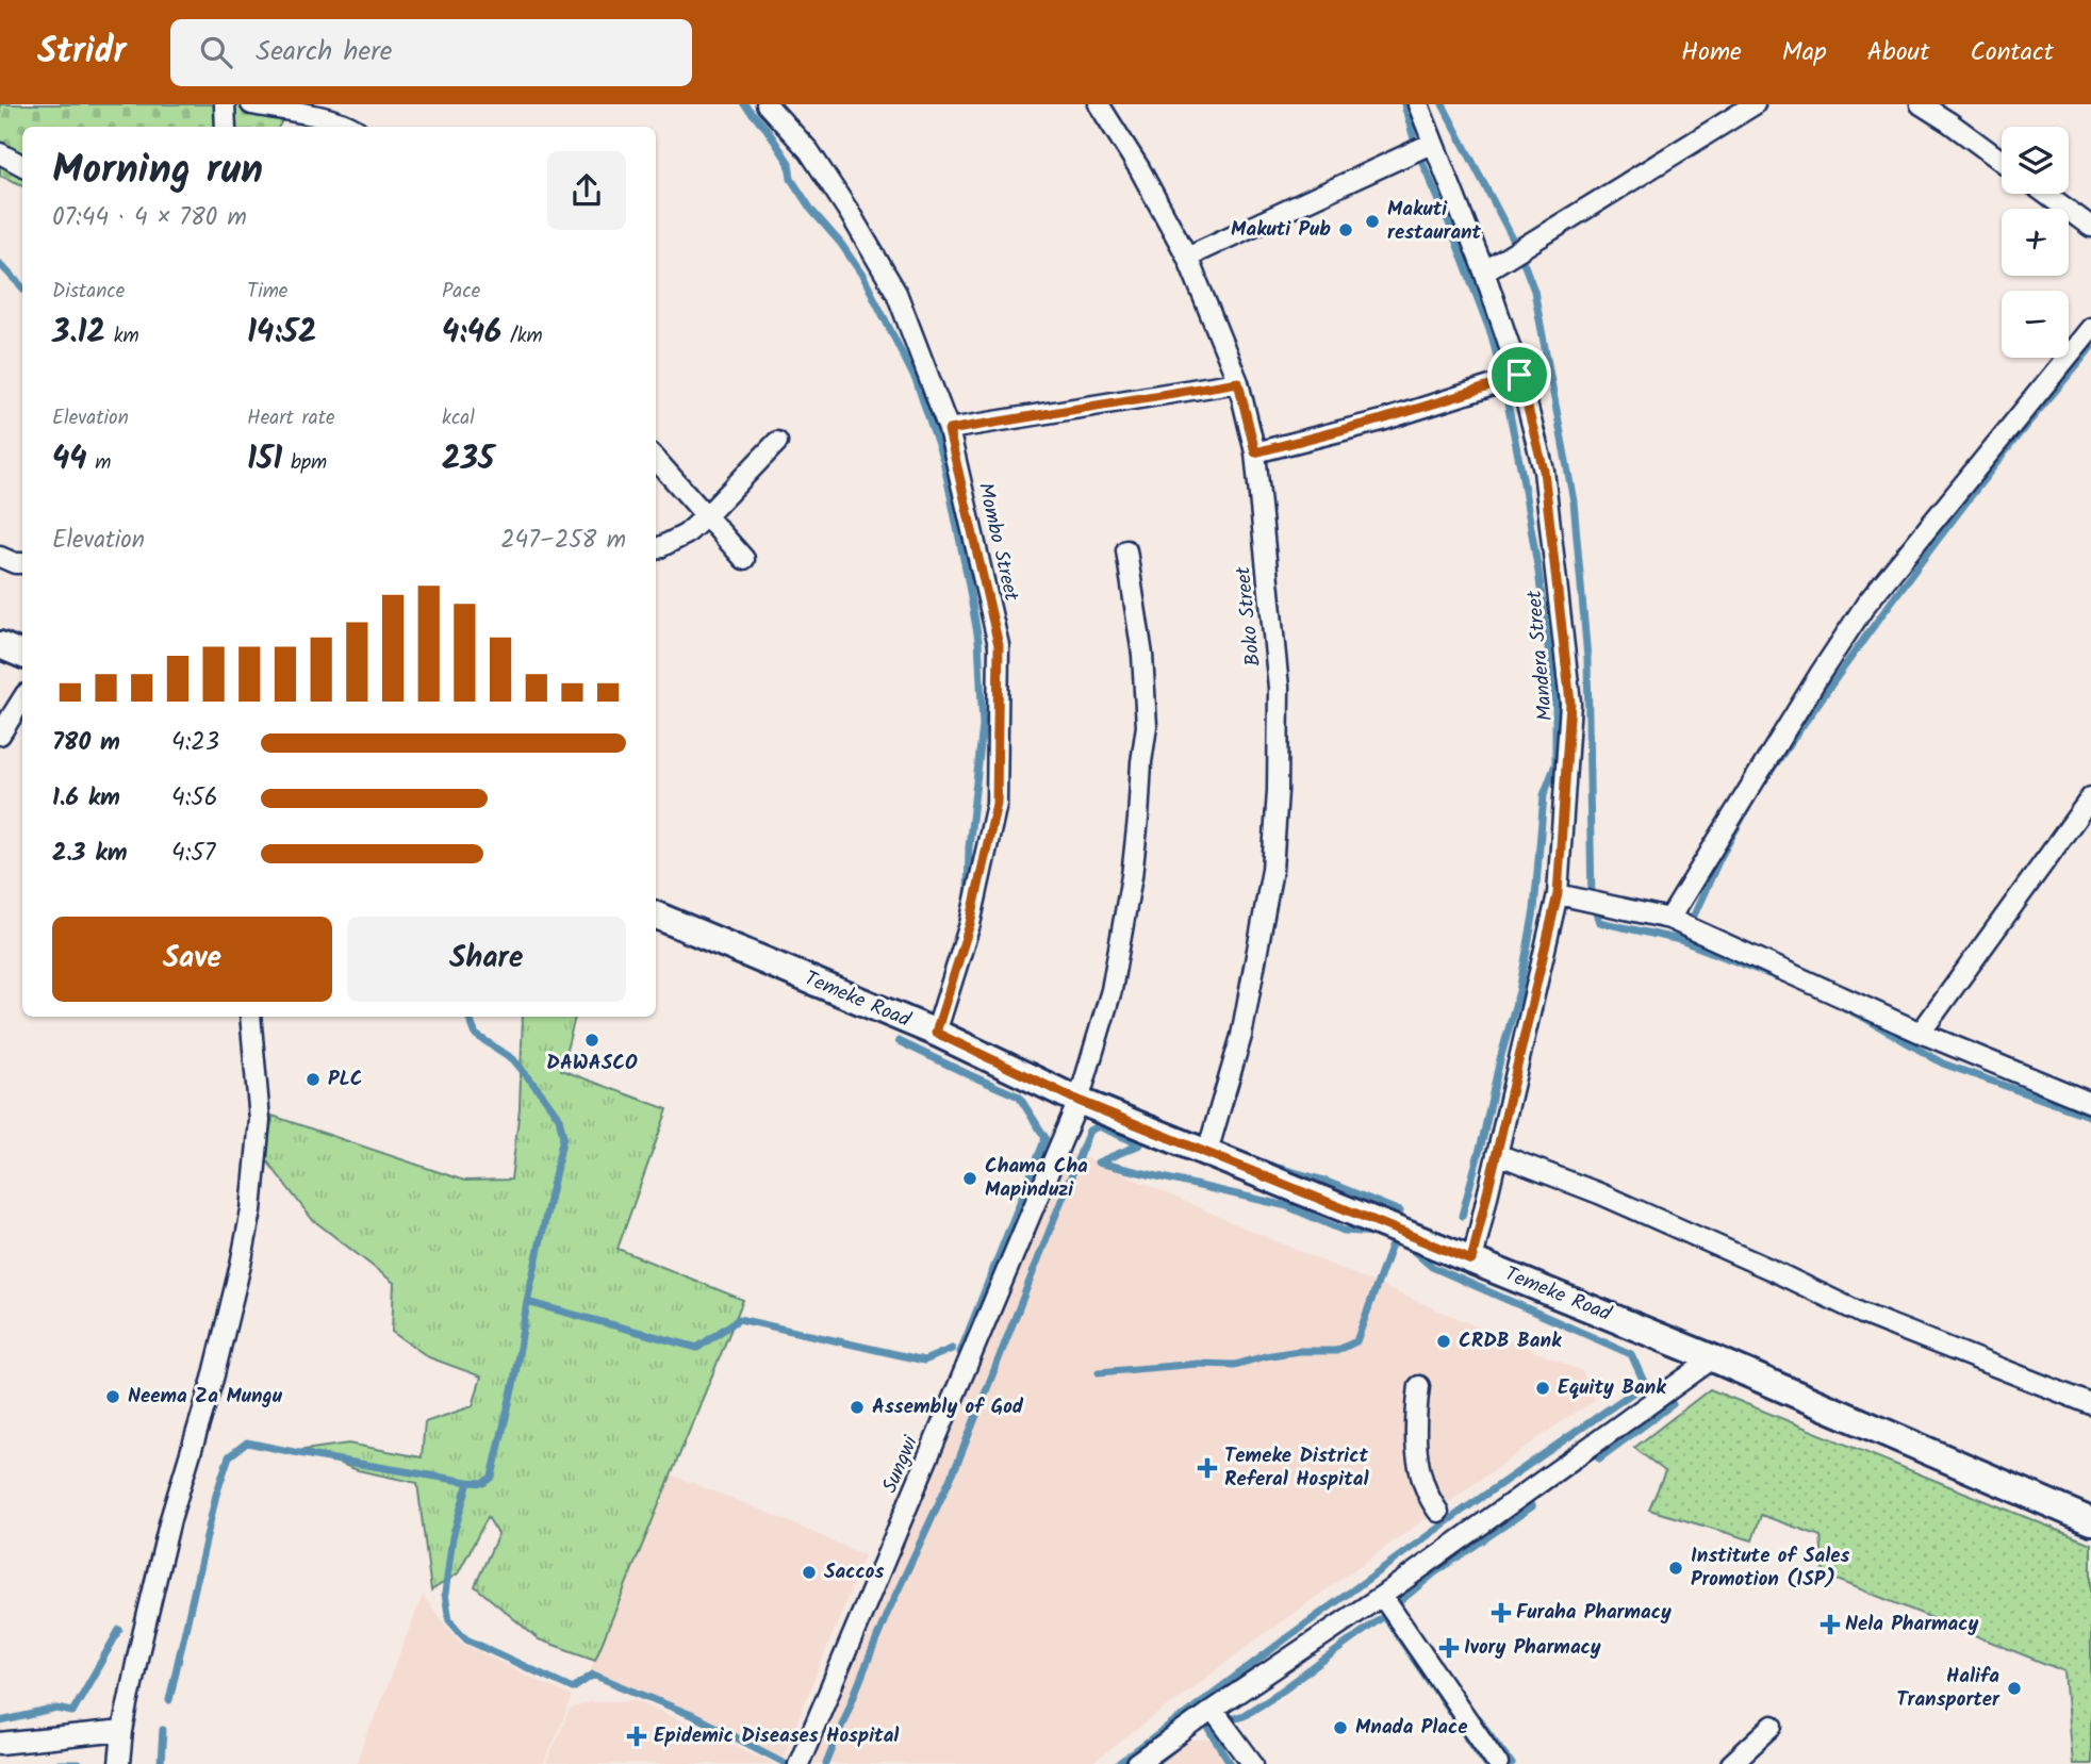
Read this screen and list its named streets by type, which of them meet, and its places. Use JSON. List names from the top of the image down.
{
  "streets": {
    "street": [
      "Mombo Street",
      "Boko Street",
      "Mandera Street",
      "Temeke Road",
      "Sungwi"
    ]
  },
  "crossings": [
    ["Mombo Street", "Temeke Road"],
    ["Boko Street", "Temeke Road"],
    ["Mandera Street", "Temeke Road"],
    ["Temeke Road", "Sungwi"]
  ],
  "places": {
    "other": [
      "Makuti restaurant",
      "Makuti Pub",
      "DAWASCO",
      "PLC",
      "Chama Cha Mapinduzi",
      "CRDB Bank",
      "Equity Bank",
      "Neema Za Mungu",
      "Assembly of God",
      "Institute of Sales Promotion (ISP)",
      "Saccos",
      "Halifa Transporter",
      "Mnada Place"
    ],
    "health": [
      "Temeke District Referal Hospital",
      "Furaha Pharmacy",
      "Nela Pharmacy",
      "Ivory Pharmacy",
      "Epidemic Diseases Hospital"
    ]
  },
  "page": {
    "header": "Stridr",
    "search": "Search here",
    "nav": [
      "Home",
      "Map",
      "About",
      "Contact"
    ],
    "map_buttons": ["+", "−"],
    "heading": ["Morning run", "07:44 · 4 × 780 m"],
    "stats": [
      ["Distance", "3.12 km"],
      ["Time", "14:52"],
      ["Pace", "4:46 /km"],
      ["Elevation", "44 m"],
      ["Heart rate", "151 bpm"],
      ["kcal", "235"]
    ],
    "chart": ["Elevation", "247–258 m"],
    "list": [
      {
        "name": "780 m",
        "note": "4:23"
      },
      {
        "name": "1.6 km",
        "note": "4:56"
      },
      {
        "name": "2.3 km",
        "note": "4:57"
      }
    ],
    "buttons": ["Save", "Share"]
  }
}
